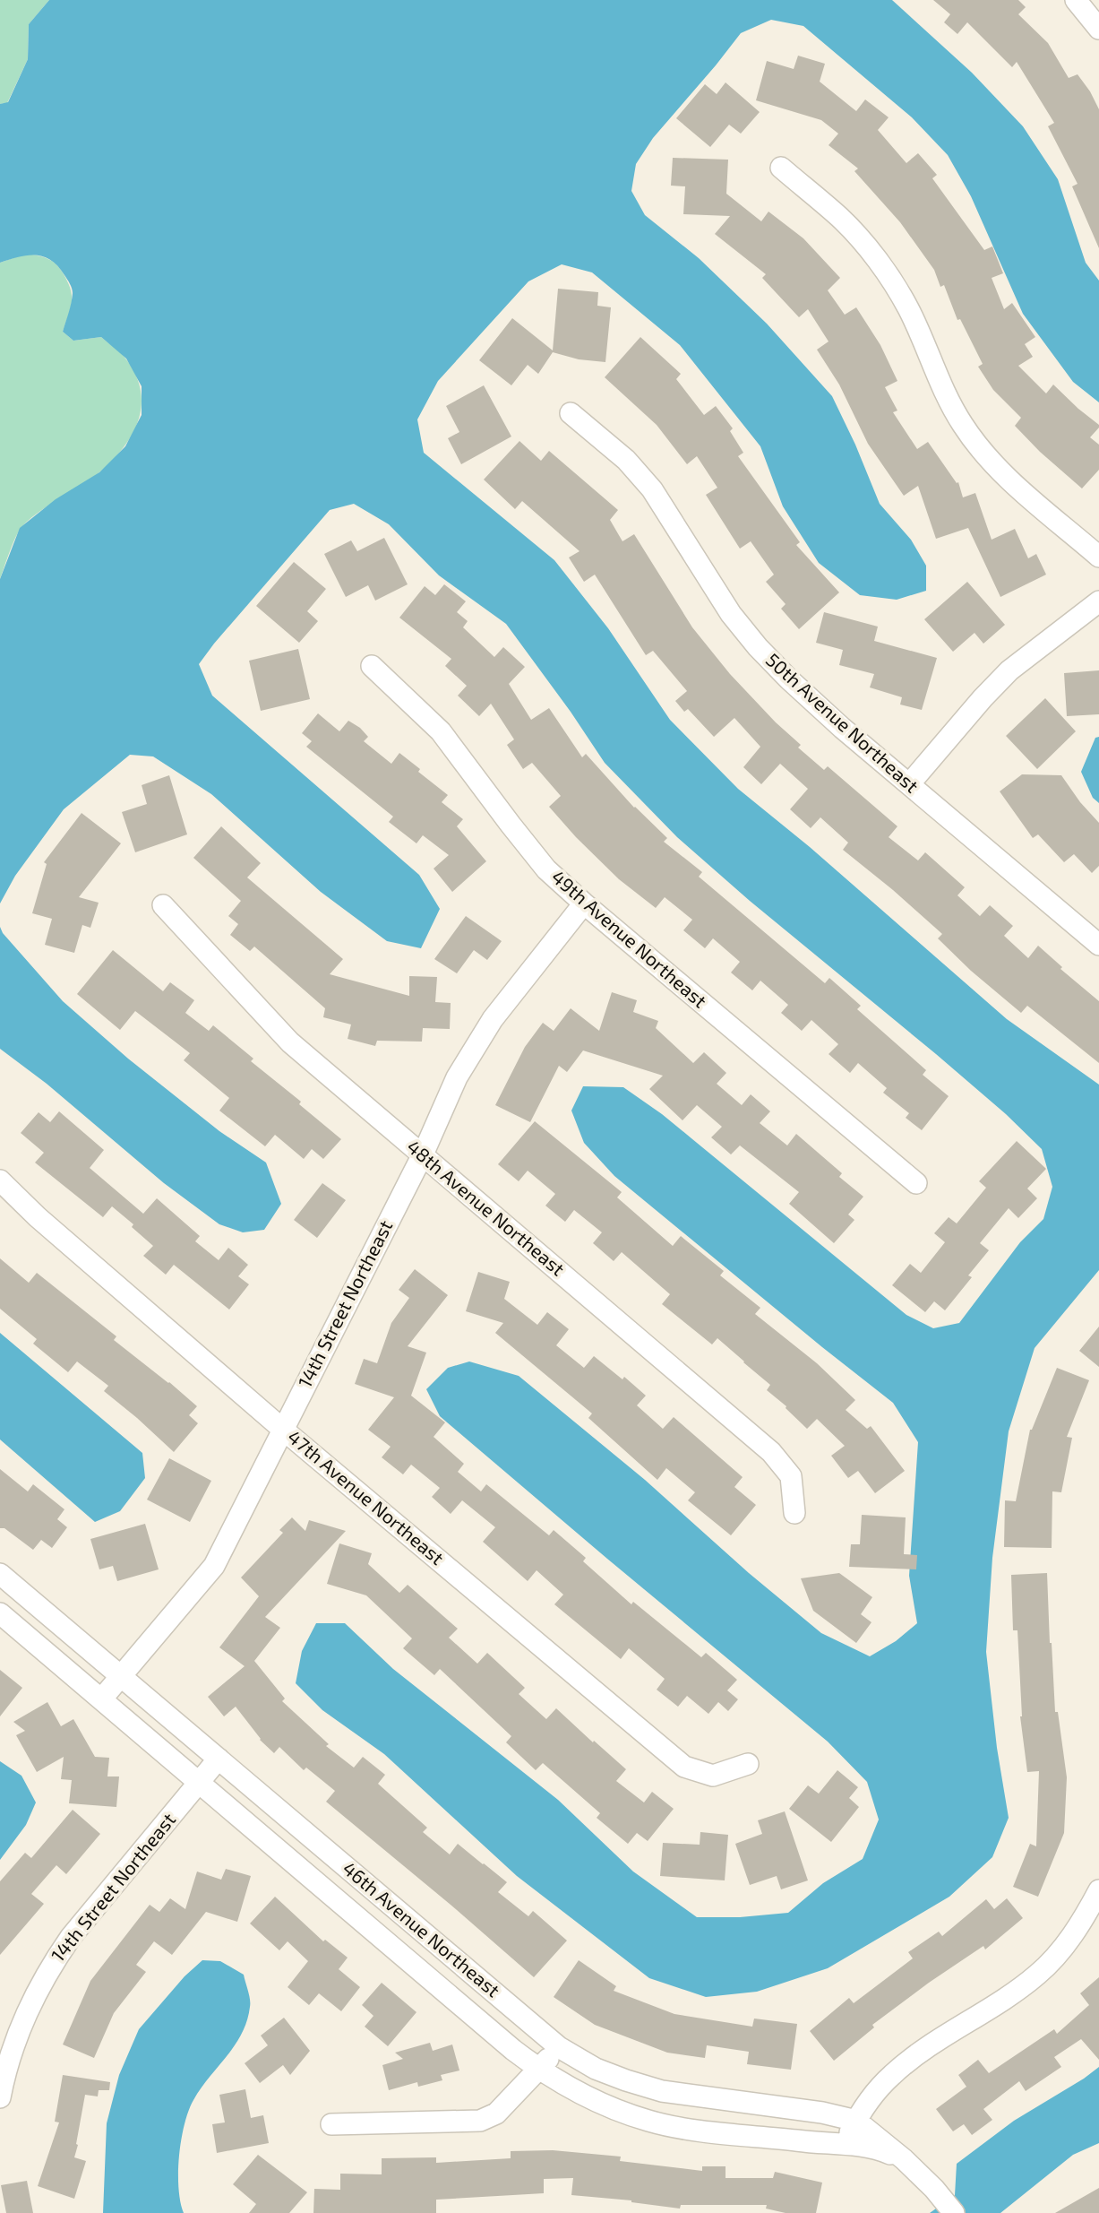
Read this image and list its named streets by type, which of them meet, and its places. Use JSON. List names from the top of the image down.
{
  "streets": {
    "street": [
      "50th Avenue Northeast",
      "49th Avenue Northeast",
      "48th Avenue Northeast",
      "14th Street Northeast",
      "47th Avenue Northeast",
      "46th Avenue Northeast"
    ]
  },
  "crossings": [
    ["49th Avenue Northeast", "14th Street Northeast"],
    ["48th Avenue Northeast", "14th Street Northeast"],
    ["14th Street Northeast", "47th Avenue Northeast"],
    ["14th Street Northeast", "46th Avenue Northeast"]
  ]
}
